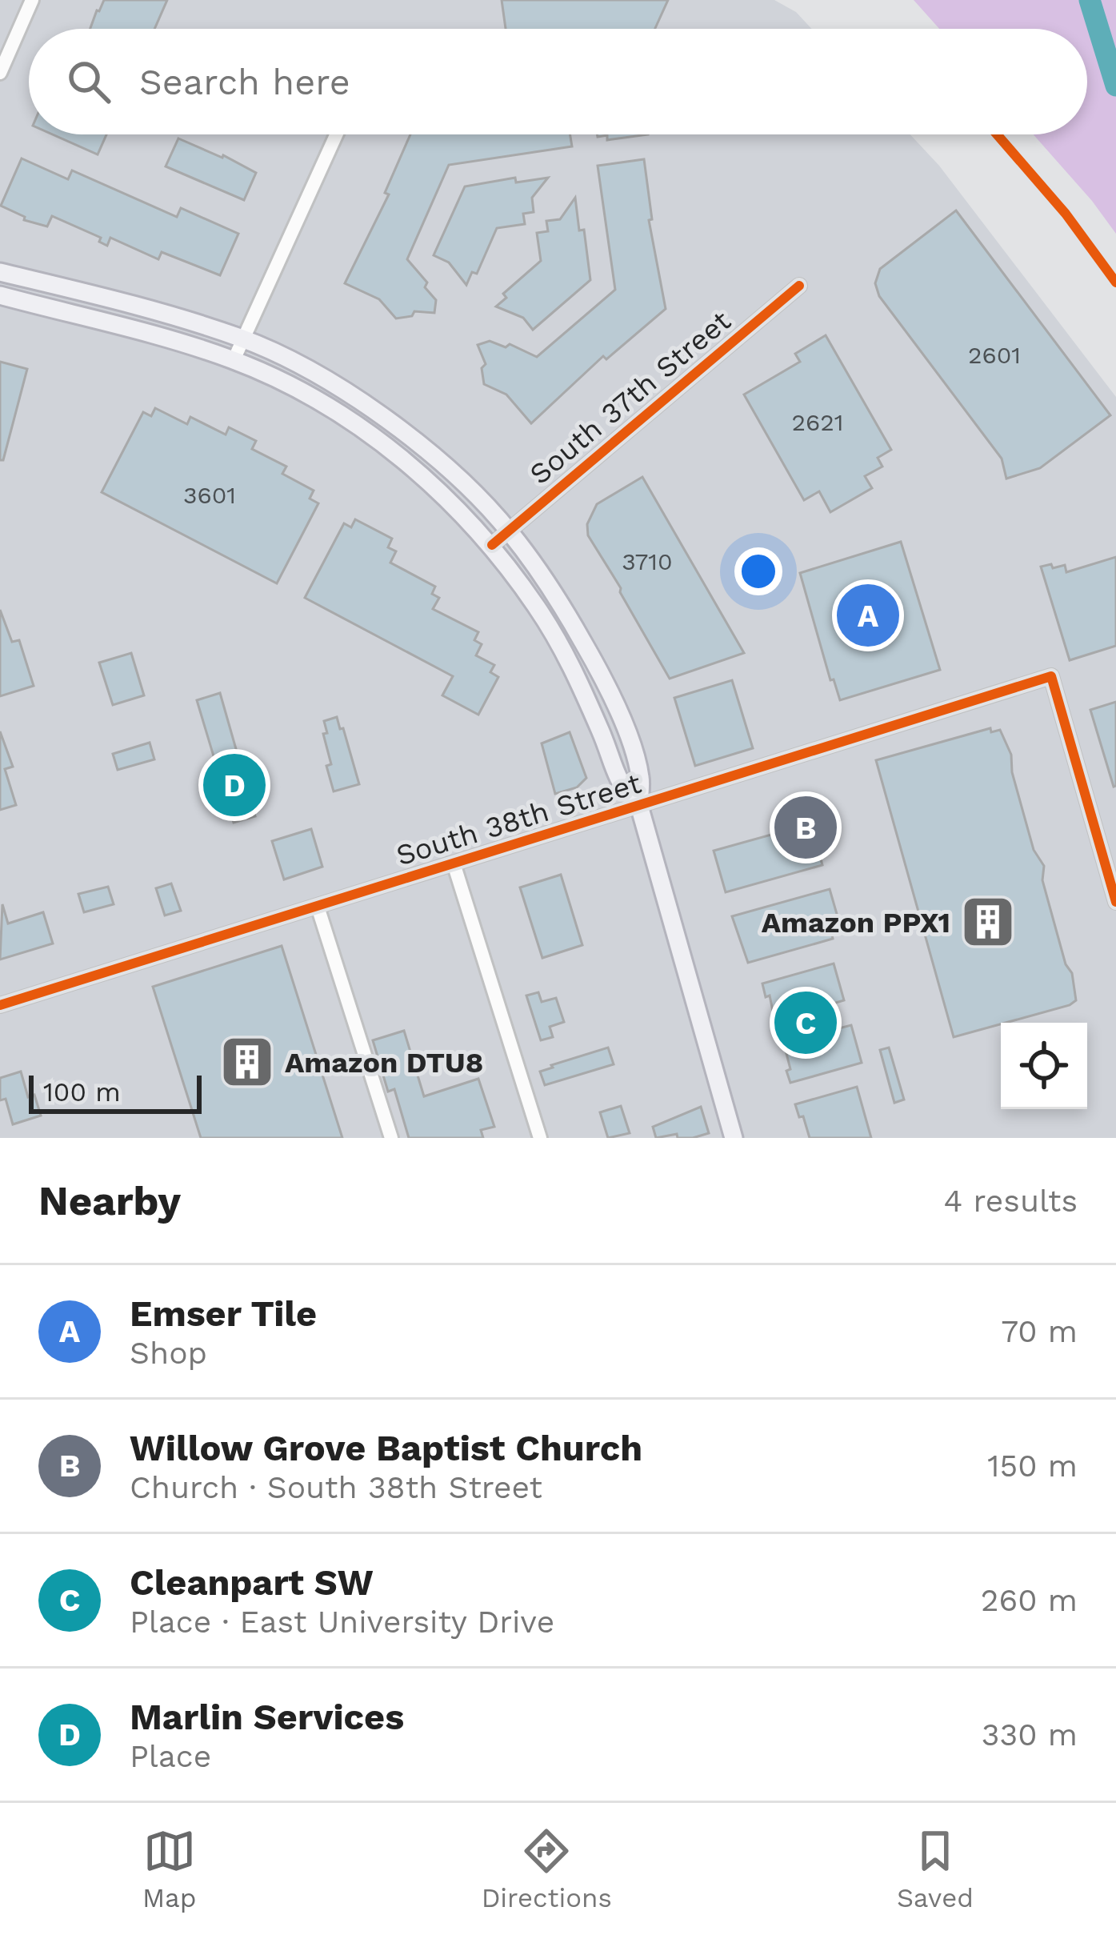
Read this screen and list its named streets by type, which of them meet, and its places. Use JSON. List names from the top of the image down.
{
  "streets": {
    "street": ["South 37th Street", "South 38th Street"]
  },
  "places": {
    "building": ["Amazon PPX1", "Amazon DTU8"]
  },
  "house_numbers": [
    "2601",
    "2621",
    "3601",
    "3710"
  ],
  "scale_bar": "100 m",
  "page": {
    "search": "Search here",
    "pins": [
      "A",
      "D",
      "B",
      "C"
    ],
    "scale": "100 m",
    "heading": ["Nearby", "4 results"],
    "list": [
      {
        "mark": "A",
        "name": "Emser Tile",
        "note": "Shop",
        "value": "70 m"
      },
      {
        "mark": "B",
        "name": "Willow Grove Baptist Church",
        "note": "Church · South 38th Street",
        "value": "150 m"
      },
      {
        "mark": "C",
        "name": "Cleanpart SW",
        "note": "Place · East University Drive",
        "value": "260 m"
      },
      {
        "mark": "D",
        "name": "Marlin Services",
        "note": "Place",
        "value": "330 m"
      }
    ],
    "nav": ["Map", "Directions", "Saved"]
  }
}
